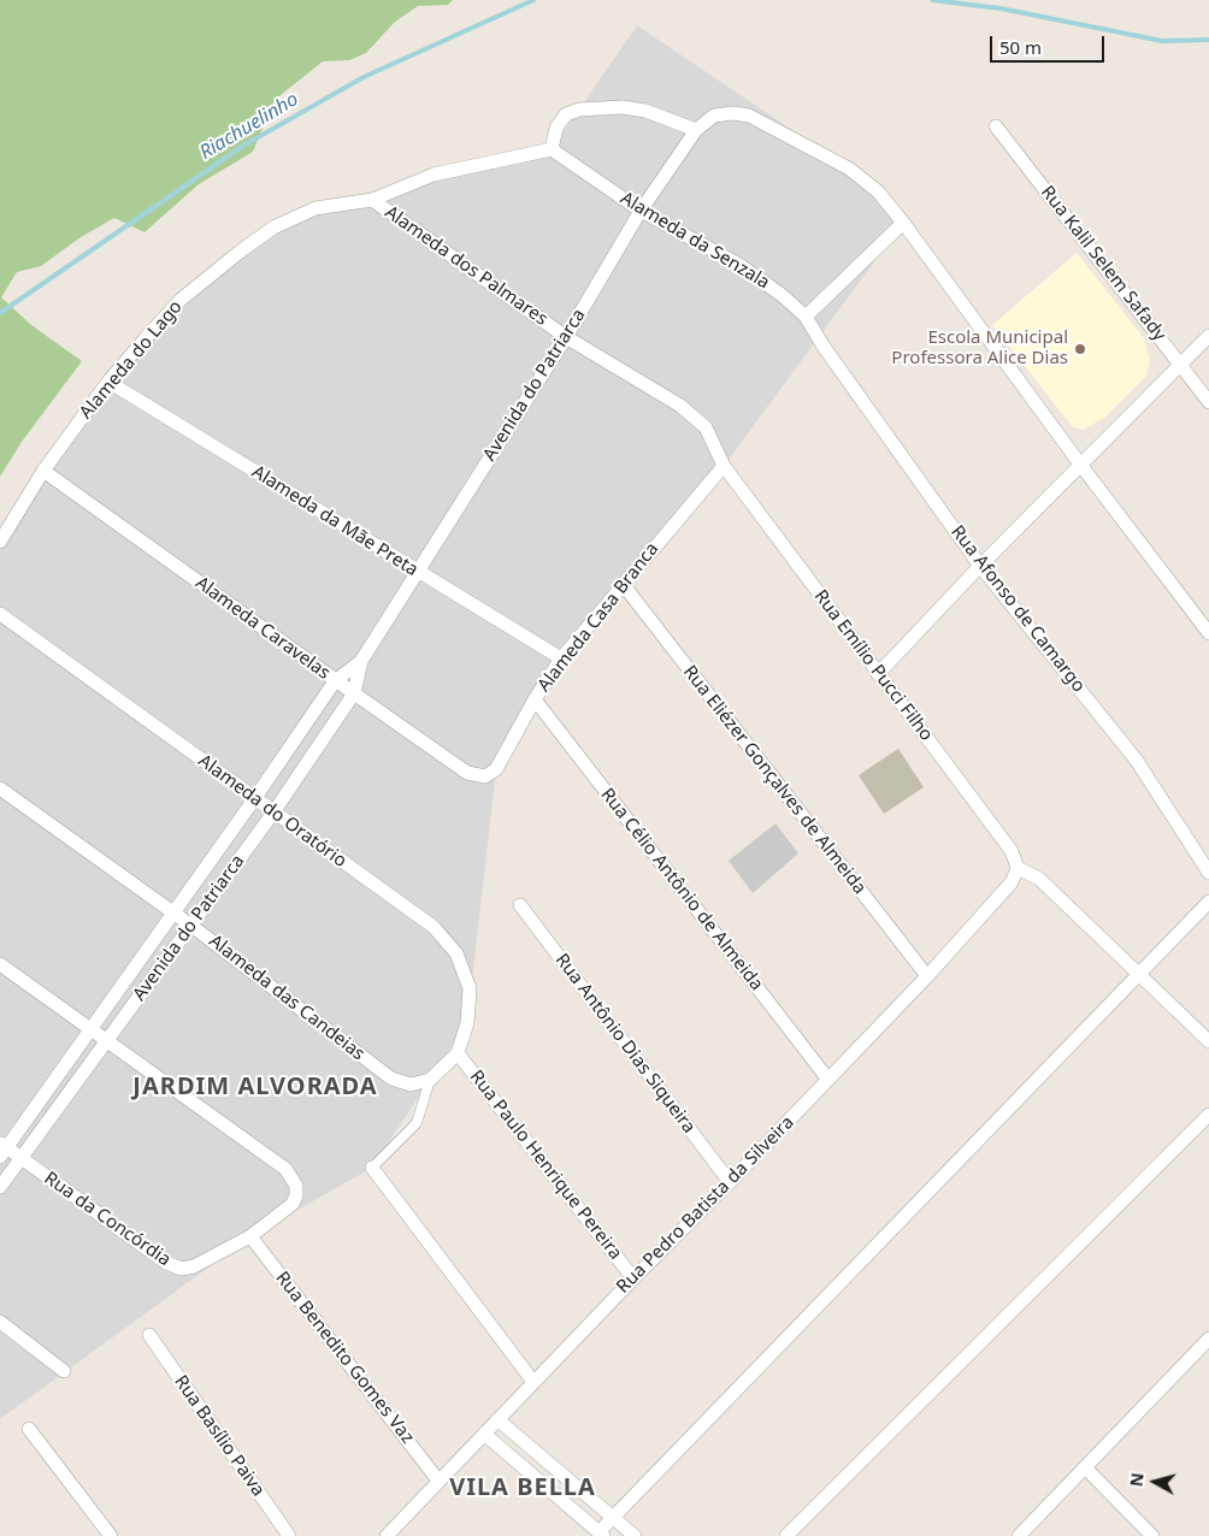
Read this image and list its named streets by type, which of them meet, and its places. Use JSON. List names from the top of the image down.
{
  "streets": {
    "street": [
      "Alameda da Senzala",
      "Rua Kalil Selem Safady",
      "Alameda dos Palmares",
      "Alameda do Lago",
      "Avenida do Patriarca",
      "Alameda da Mãe Preta",
      "Rua Afonso de Camargo",
      "Alameda Casa Branca",
      "Alameda Caravelas",
      "Rua Emílio Pucci Filho",
      "Rua Eliézer Gonçalves de Almeida",
      "Alameda do Oratório",
      "Rua Célio Antônio de Almeida",
      "Alameda das Candeias",
      "Rua Antônio Dias Siqueira",
      "Rua Paulo Henrique Pereira",
      "Rua Pedro Batista da Silveira",
      "Rua da Concórdia",
      "Rua Benedito Gomes Vaz",
      "Rua Basílio Paiva"
    ]
  },
  "crossings": [
    ["Alameda da Senzala", "Alameda do Lago"],
    ["Alameda da Senzala", "Avenida do Patriarca"],
    ["Alameda da Senzala", "Rua Afonso de Camargo"],
    ["Alameda dos Palmares", "Alameda do Lago"],
    ["Alameda dos Palmares", "Avenida do Patriarca"],
    ["Alameda dos Palmares", "Alameda Casa Branca"],
    ["Alameda dos Palmares", "Rua Emílio Pucci Filho"],
    ["Alameda do Lago", "Alameda da Mãe Preta"],
    ["Alameda do Lago", "Alameda Caravelas"],
    ["Avenida do Patriarca", "Alameda da Mãe Preta"],
    ["Avenida do Patriarca", "Alameda Caravelas"],
    ["Avenida do Patriarca", "Alameda do Oratório"],
    ["Avenida do Patriarca", "Alameda das Candeias"],
    ["Avenida do Patriarca", "Rua da Concórdia"],
    ["Alameda da Mãe Preta", "Alameda Casa Branca"],
    ["Alameda Casa Branca", "Alameda Caravelas"],
    ["Alameda Casa Branca", "Rua Emílio Pucci Filho"],
    ["Alameda Casa Branca", "Rua Eliézer Gonçalves de Almeida"],
    ["Alameda Casa Branca", "Rua Célio Antônio de Almeida"],
    ["Rua Emílio Pucci Filho", "Rua Pedro Batista da Silveira"],
    ["Rua Eliézer Gonçalves de Almeida", "Rua Pedro Batista da Silveira"],
    ["Alameda do Oratório", "Rua Paulo Henrique Pereira"],
    ["Rua Célio Antônio de Almeida", "Rua Pedro Batista da Silveira"],
    ["Rua Antônio Dias Siqueira", "Rua Pedro Batista da Silveira"],
    ["Rua Paulo Henrique Pereira", "Rua Pedro Batista da Silveira"],
    ["Rua Pedro Batista da Silveira", "Rua Benedito Gomes Vaz"],
    ["Rua da Concórdia", "Rua Benedito Gomes Vaz"]
  ],
  "districts": ["JARDIM ALVORADA", "VILA BELLA"],
  "water": ["Riachuelinho"],
  "places": ["Escola Municipal Professora Alice Dias"],
  "scale_bar": "50 m",
  "north": "left"
}
